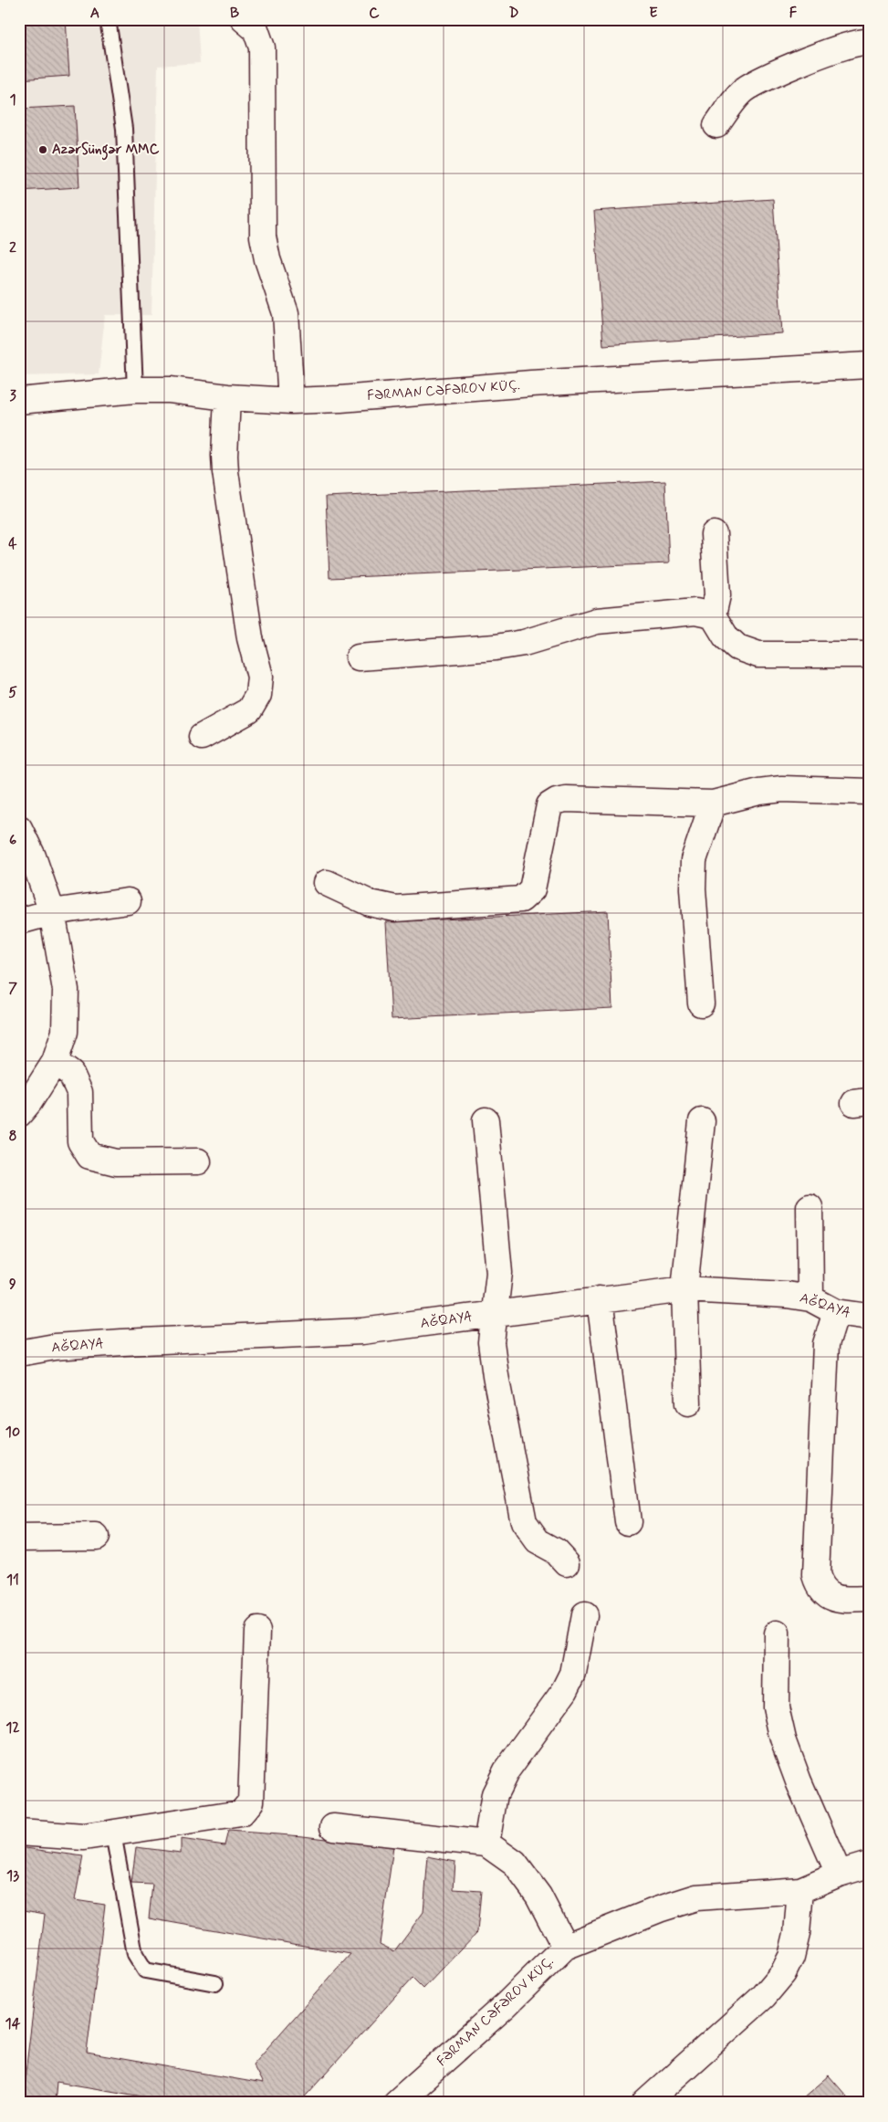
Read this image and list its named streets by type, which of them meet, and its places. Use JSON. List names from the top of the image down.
{
  "streets": {
    "street": ["FƏRMAN CƏFƏROV KÜÇ.", "AĞQAYA"]
  },
  "places": ["AzərSüngər MMC"],
  "grid": {
    "columns": [
      "A",
      "B",
      "C",
      "D",
      "E",
      "F"
    ],
    "rows": [
      "1",
      "2",
      "3",
      "4",
      "5",
      "6",
      "7",
      "8",
      "9",
      "10",
      "11",
      "12",
      "13",
      "14"
    ]
  }
}
